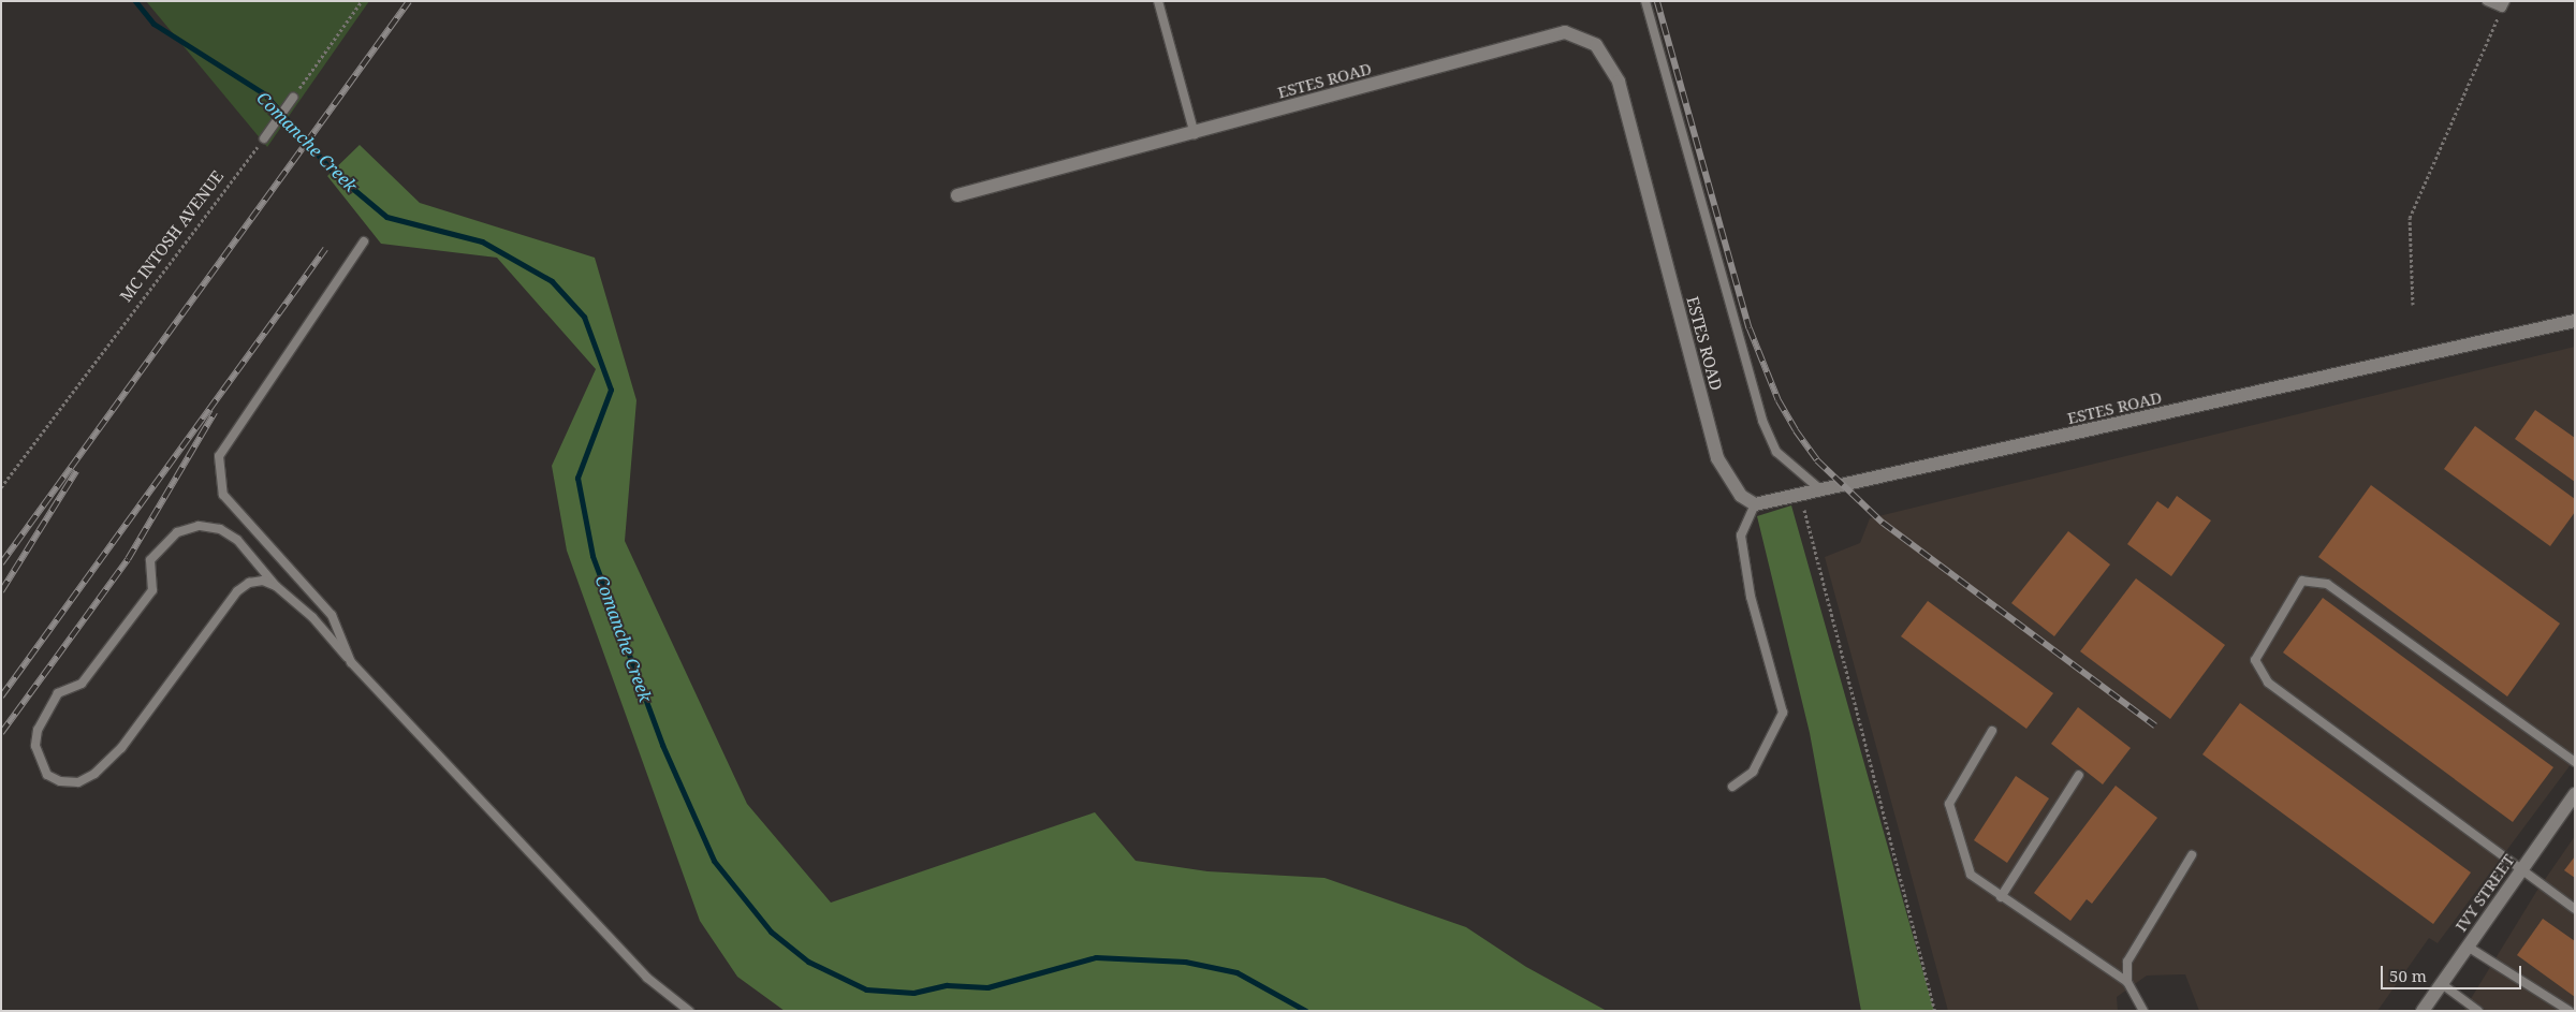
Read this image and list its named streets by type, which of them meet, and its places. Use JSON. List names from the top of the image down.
{
  "streets": {
    "street": ["ESTES ROAD", "IVY STREET"],
    "path": ["MC INTOSH AVENUE"]
  },
  "water": ["Comanche Creek"],
  "scale_bar": "50 m"
}
